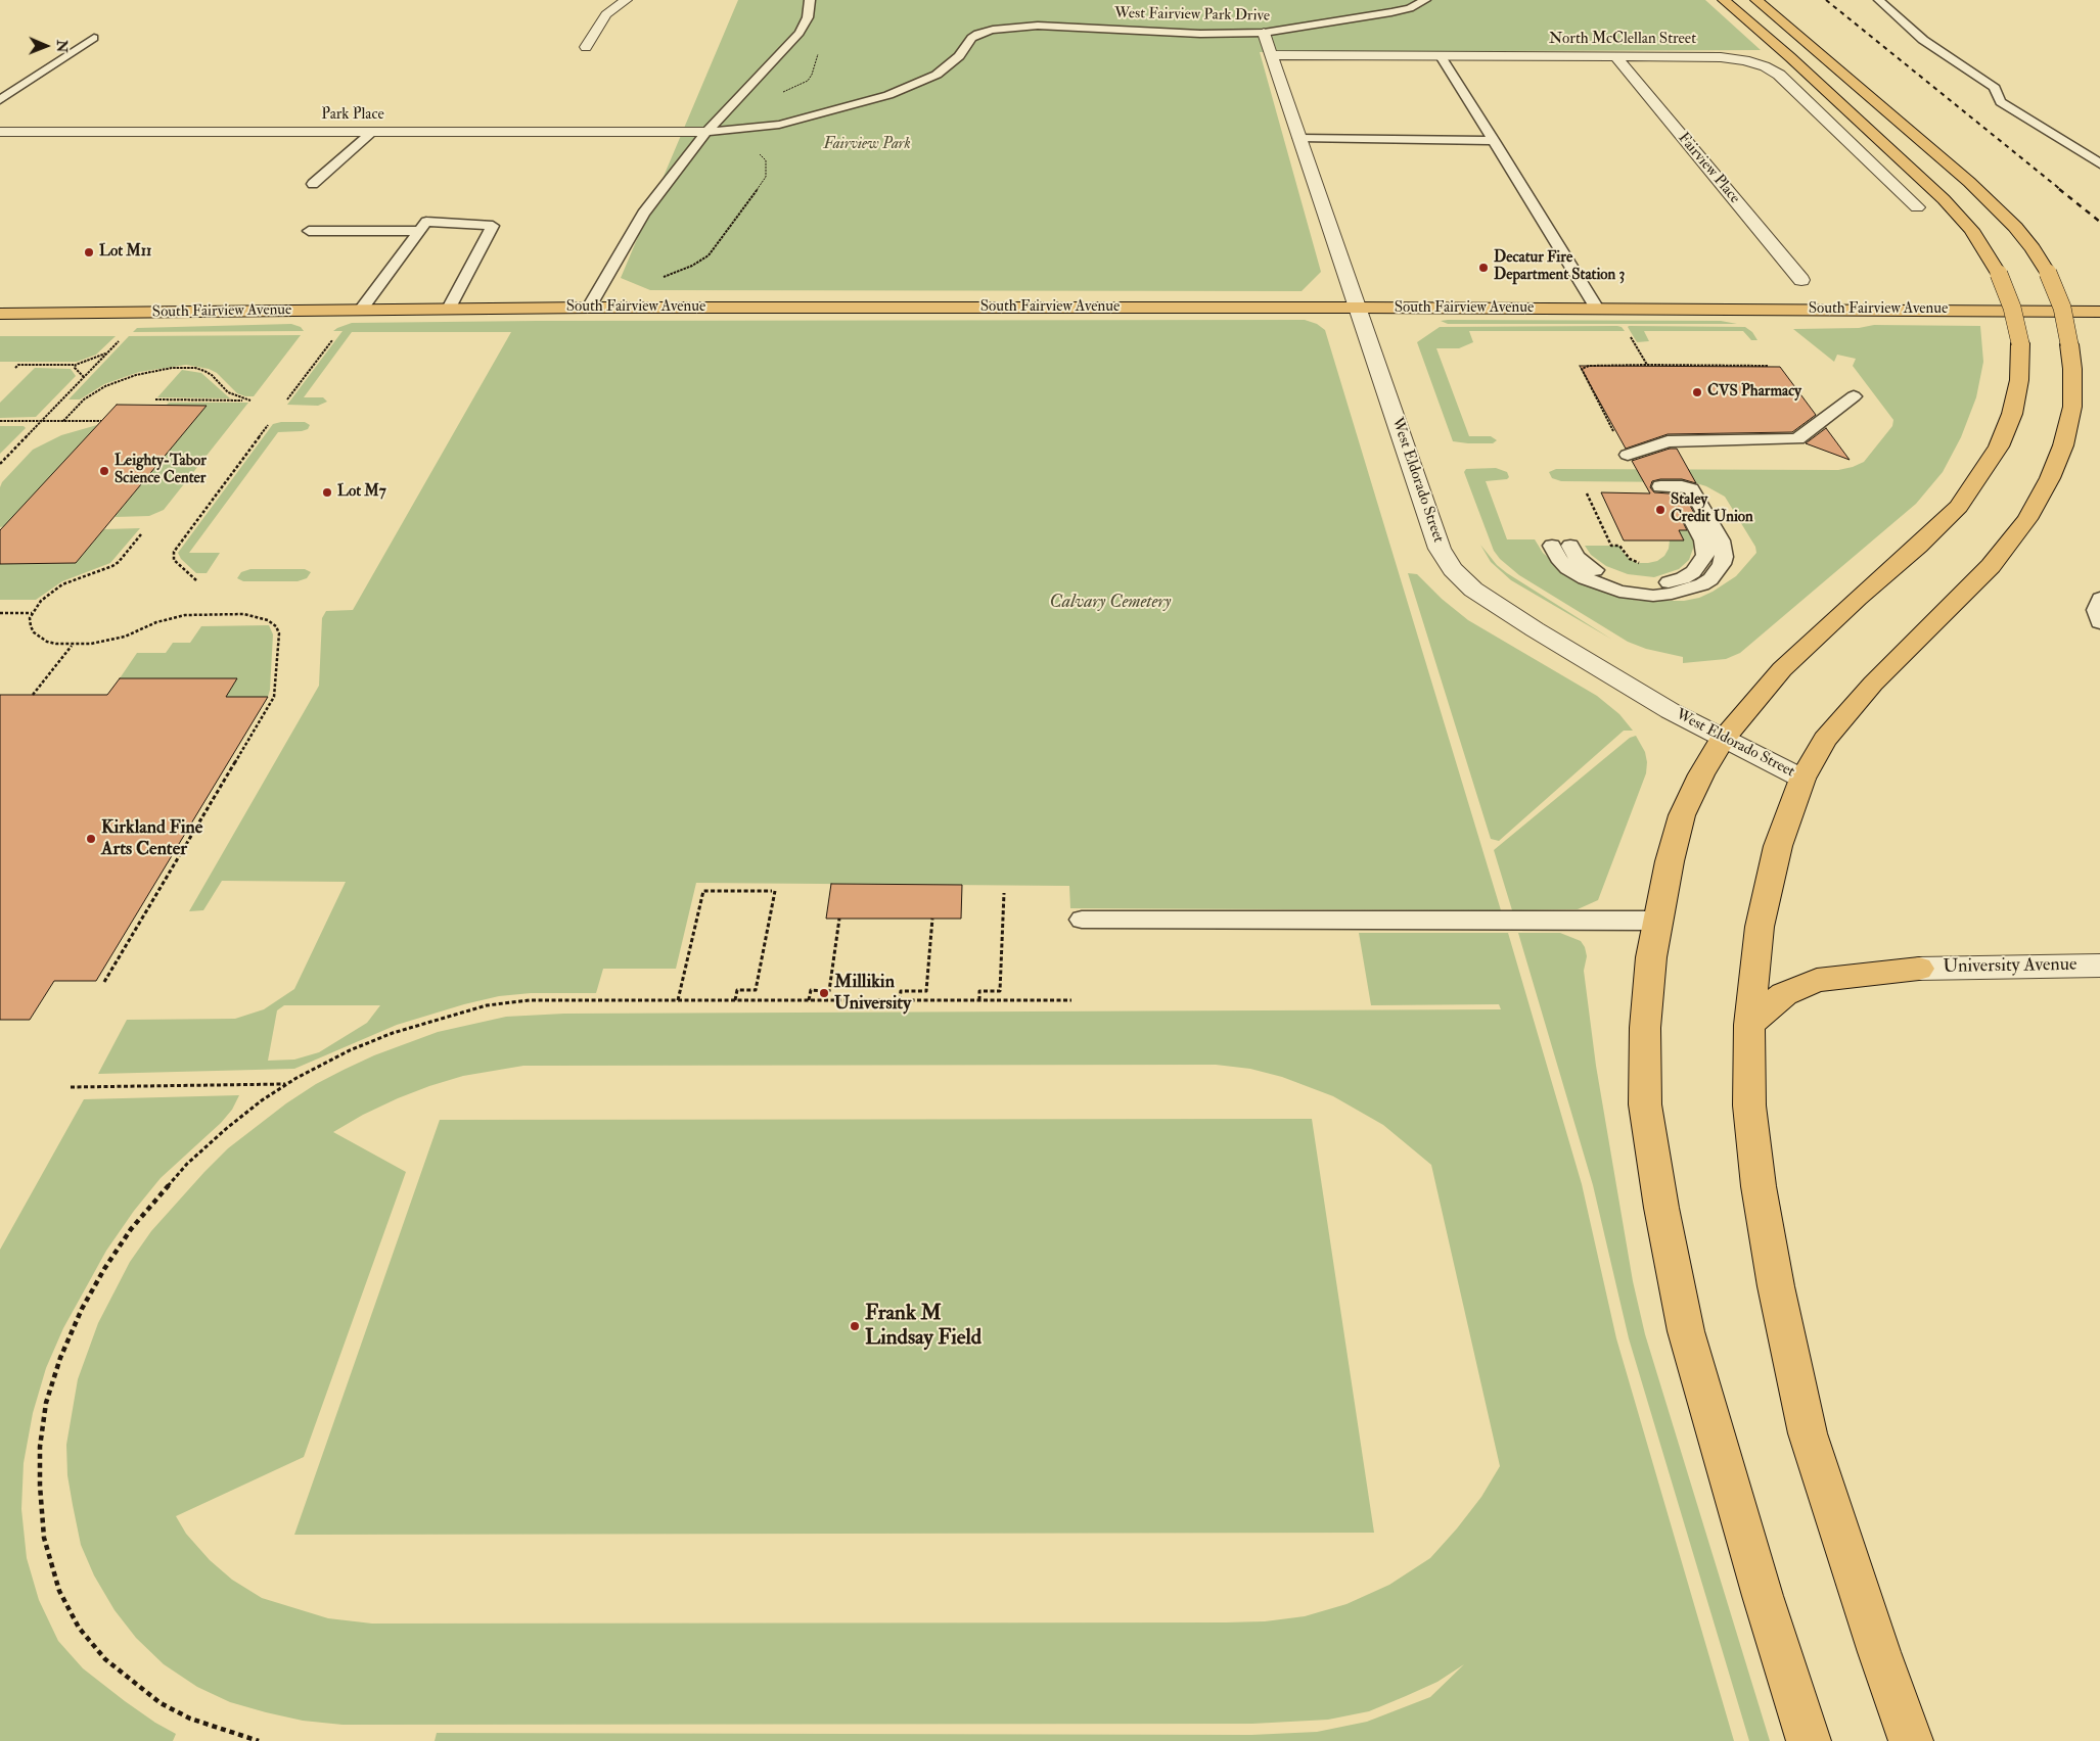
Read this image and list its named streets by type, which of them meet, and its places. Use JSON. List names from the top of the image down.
{
  "streets": {
    "main road": ["South Fairview Avenue"],
    "street": [
      "North McClellan Street",
      "Park Place",
      "Fairview Place",
      "West Eldorado Street",
      "University Avenue"
    ],
    "lane": ["West Fairview Park Drive"]
  },
  "crossings": [
    ["West Fairview Park Drive", "Park Place"],
    ["West Fairview Park Drive", "West Eldorado Street"],
    ["North McClellan Street", "Fairview Place"],
    ["North McClellan Street", "West Eldorado Street"],
    ["South Fairview Avenue", "West Eldorado Street"]
  ],
  "parks": ["Fairview Park", "Calvary Cemetery"],
  "places": [
    "Lot M11",
    "Decatur Fire Department Station 3",
    "CVS Pharmacy",
    "Leighty-Tabor Science Center",
    "Lot M7",
    "Staley Credit Union",
    "Kirkland Fine Arts Center",
    "Millikin University",
    "Frank M Lindsay Field"
  ],
  "north": "right"
}
